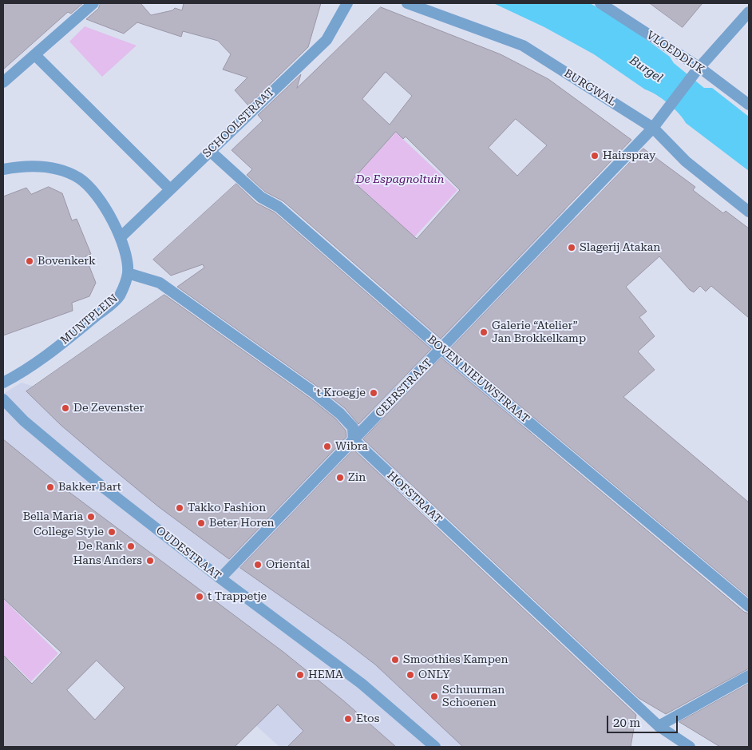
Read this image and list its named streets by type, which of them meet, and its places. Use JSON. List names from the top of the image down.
{
  "streets": {
    "street": [
      "VLOEDDIJK",
      "BURGWAL",
      "SCHOOLSTRAAT",
      "MUNTPLEIN",
      "BOVEN NIEUWSTRAAT",
      "GEERSTRAAT",
      "HOFSTRAAT",
      "OUDESTRAAT"
    ]
  },
  "crossings": [
    ["VLOEDDIJK", "GEERSTRAAT"],
    ["BURGWAL", "GEERSTRAAT"],
    ["SCHOOLSTRAAT", "MUNTPLEIN"],
    ["SCHOOLSTRAAT", "BOVEN NIEUWSTRAAT"],
    ["MUNTPLEIN", "HOFSTRAAT"],
    ["BOVEN NIEUWSTRAAT", "GEERSTRAAT"],
    ["GEERSTRAAT", "HOFSTRAAT"],
    ["GEERSTRAAT", "OUDESTRAAT"]
  ],
  "water": ["Burgel"],
  "parks": ["De Espagnoltuin"],
  "places": [
    "Hairspray",
    "Slagerij Atakan",
    "Bovenkerk",
    "Galerie “Atelier” Jan Brokkelkamp",
    "'t Kroegje",
    "De Zevenster",
    "Wibra",
    "Zin",
    "Bakker Bart",
    "Takko Fashion",
    "Bella Maria",
    "Beter Horen",
    "College Style",
    "De Rank",
    "Hans Anders",
    "Oriental",
    "t Trappetje",
    "Smoothies Kampen",
    "HEMA",
    "ONLY",
    "Schuurman Schoenen",
    "Etos"
  ],
  "scale_bar": "20 m"
}
